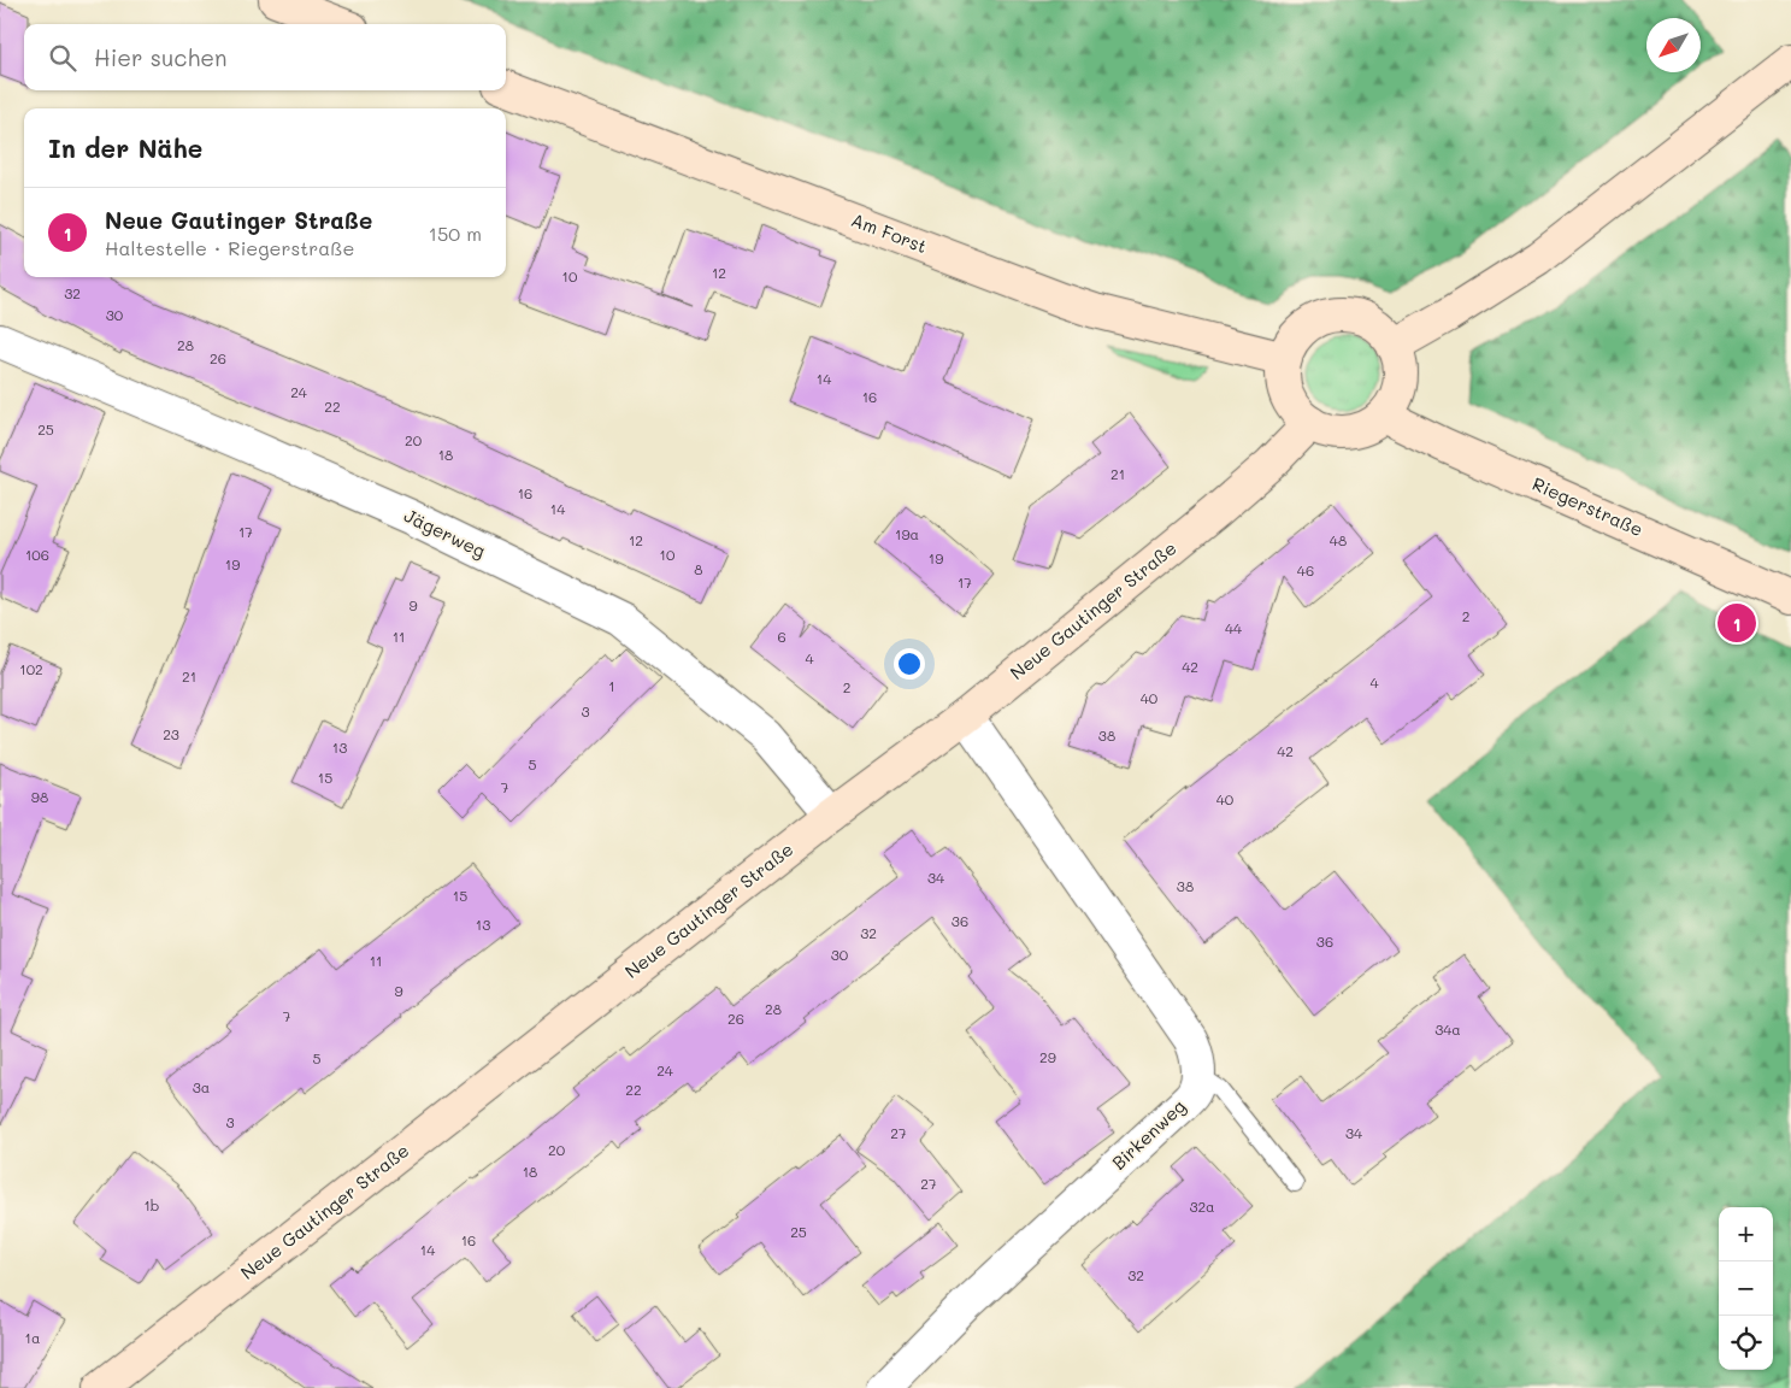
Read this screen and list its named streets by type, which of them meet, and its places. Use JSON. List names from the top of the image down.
{
  "streets": {
    "street": [
      "Am Forst",
      "Riegerstraße",
      "Jägerweg",
      "Neue Gautinger Straße",
      "Birkenweg"
    ]
  },
  "crossings": [
    ["Am Forst", "Riegerstraße"],
    ["Am Forst", "Neue Gautinger Straße"],
    ["Riegerstraße", "Neue Gautinger Straße"],
    ["Jägerweg", "Neue Gautinger Straße"],
    ["Neue Gautinger Straße", "Birkenweg"]
  ],
  "house_numbers": [
    "12",
    "10",
    "32",
    "30",
    "28",
    "26",
    "14",
    "24",
    "16",
    "22",
    "25",
    "20",
    "18",
    "21",
    "16",
    "14",
    "17",
    "19a",
    "12",
    "48",
    "106",
    "10",
    "19",
    "19",
    "8",
    "46",
    "17",
    "9",
    "2",
    "44",
    "11",
    "6",
    "4",
    "42",
    "102",
    "21",
    "4",
    "1",
    "2",
    "40",
    "3",
    "23",
    "38",
    "13",
    "42",
    "5",
    "15",
    "7",
    "98",
    "40",
    "34",
    "38",
    "15",
    "36",
    "13",
    "32",
    "36",
    "30",
    "11",
    "9",
    "28",
    "7",
    "26",
    "34a",
    "29",
    "5",
    "24",
    "3a",
    "22",
    "3",
    "27",
    "34",
    "20",
    "18",
    "27",
    "1b",
    "32a",
    "25",
    "16",
    "14",
    "32",
    "1a"
  ],
  "north": "bottom left",
  "page": {
    "search": "Hier suchen",
    "heading": "In der Nähe",
    "list": [
      {
        "mark": "1",
        "name": "Neue Gautinger Straße",
        "note": "Haltestelle · Riegerstraße",
        "value": "150 m"
      }
    ],
    "pins": "1",
    "map_buttons": ["+", "−"]
  }
}
